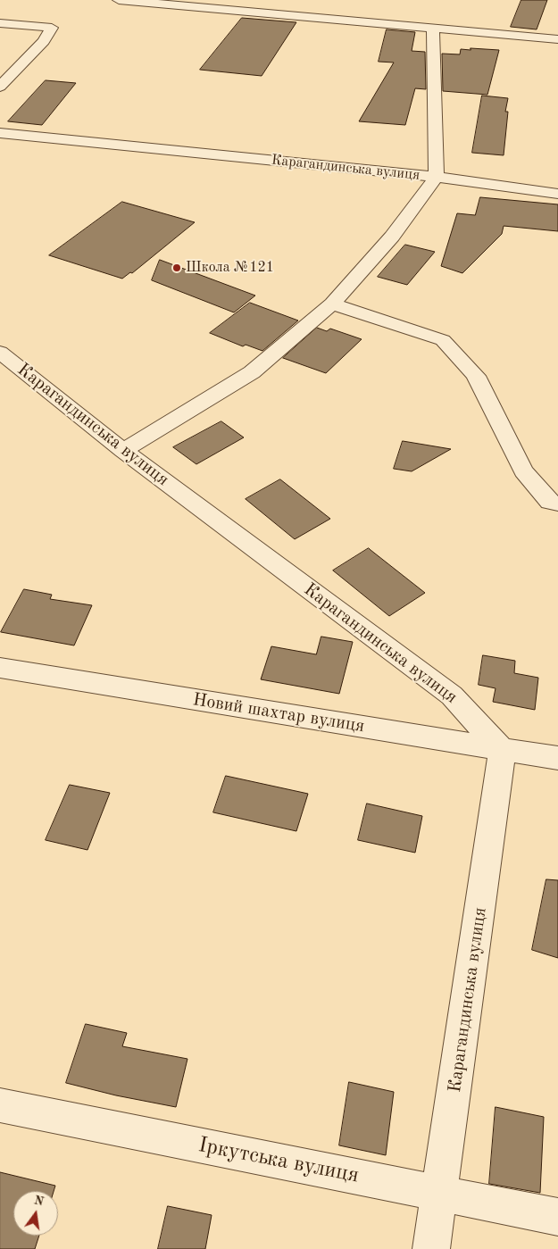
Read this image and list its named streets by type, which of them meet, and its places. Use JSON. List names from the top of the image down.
{
  "streets": {
    "street": ["Карагандинська вулиця", "Новий шахтар вулиця", "Іркутська вулиця"]
  },
  "crossings": [
    ["Карагандинська вулиця", "Новий шахтар вулиця"],
    ["Карагандинська вулиця", "Іркутська вулиця"]
  ],
  "places": ["Школа №121"],
  "north": "top"
}
